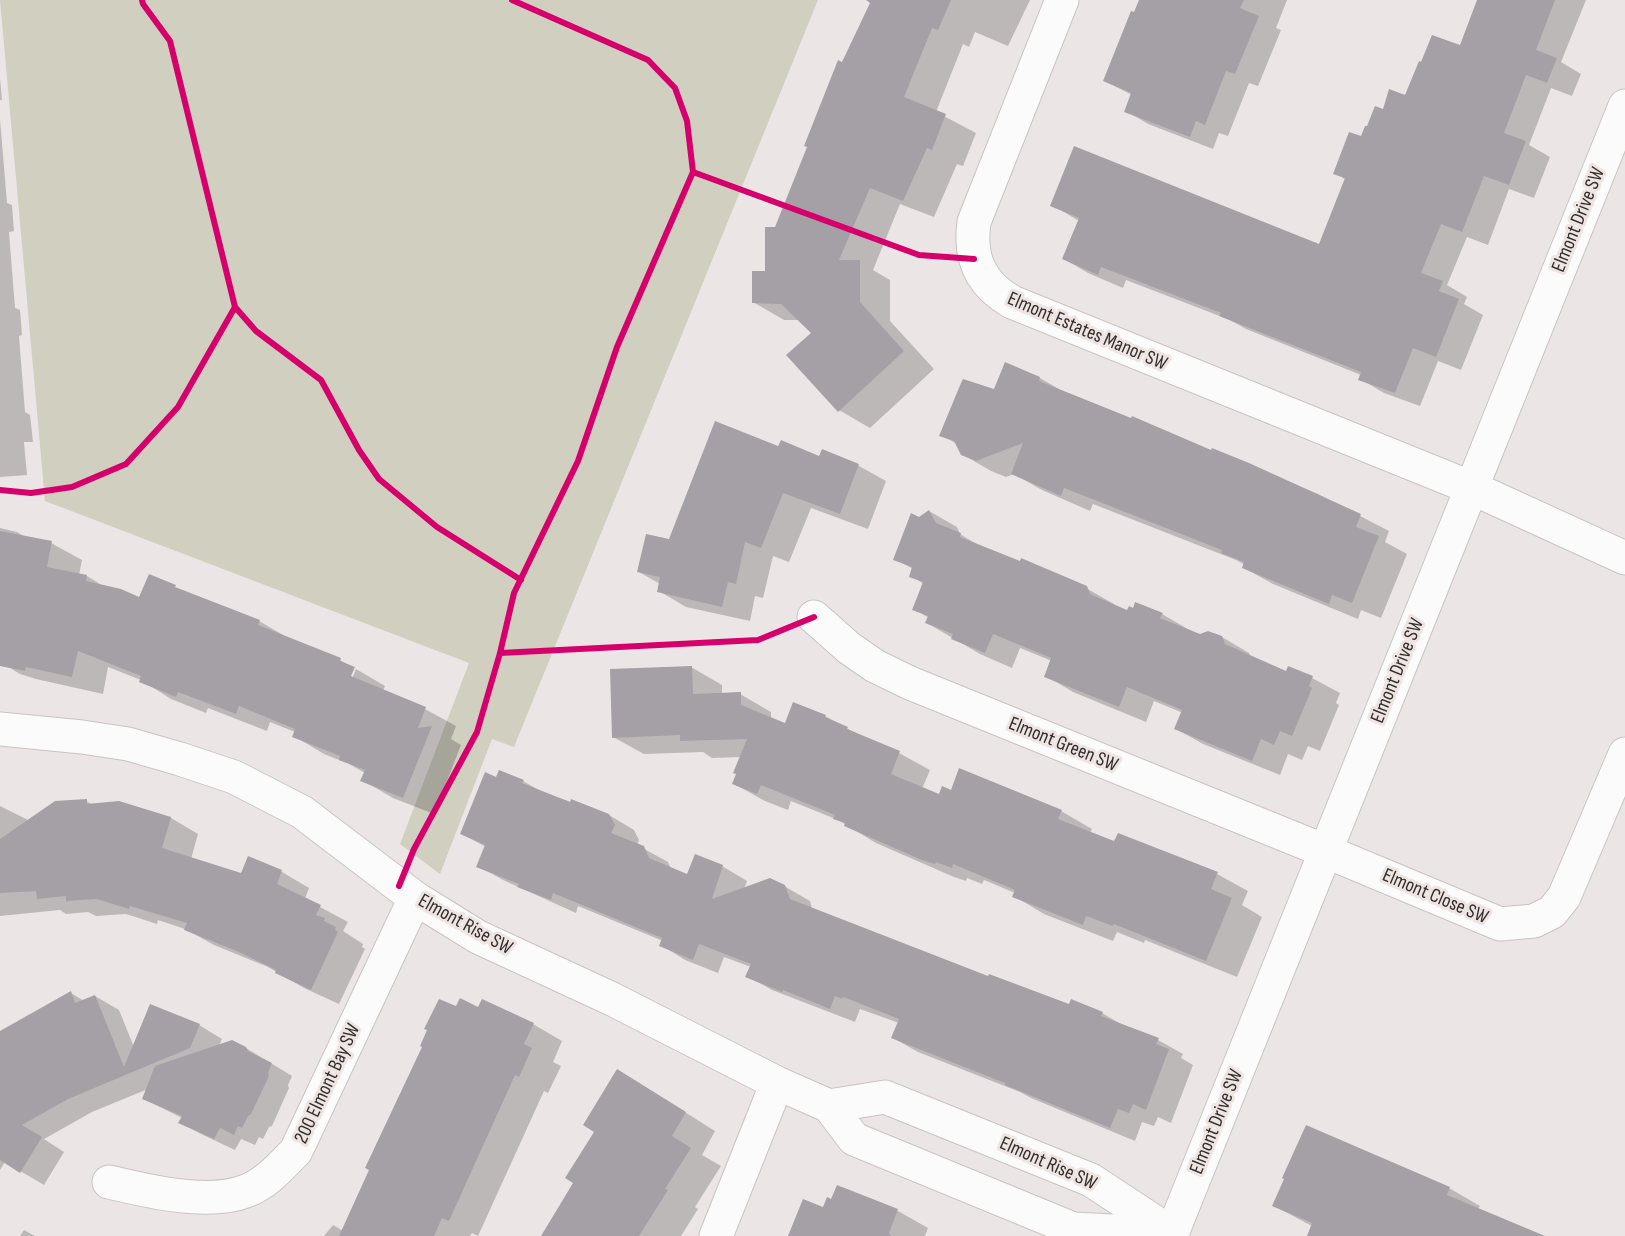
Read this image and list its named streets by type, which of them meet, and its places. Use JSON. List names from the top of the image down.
{
  "streets": {
    "street": [
      "Elmont Drive SW",
      "Elmont Estates Manor SW",
      "Elmont Green SW",
      "Elmont Close SW",
      "Elmont Rise SW",
      "200 Elmont Bay SW"
    ]
  },
  "crossings": [
    ["Elmont Drive SW", "Elmont Estates Manor SW"],
    ["Elmont Drive SW", "Elmont Green SW"],
    ["Elmont Drive SW", "Elmont Close SW"],
    ["Elmont Drive SW", "Elmont Rise SW"],
    ["Elmont Green SW", "Elmont Close SW"],
    ["Elmont Rise SW", "200 Elmont Bay SW"]
  ]
}
